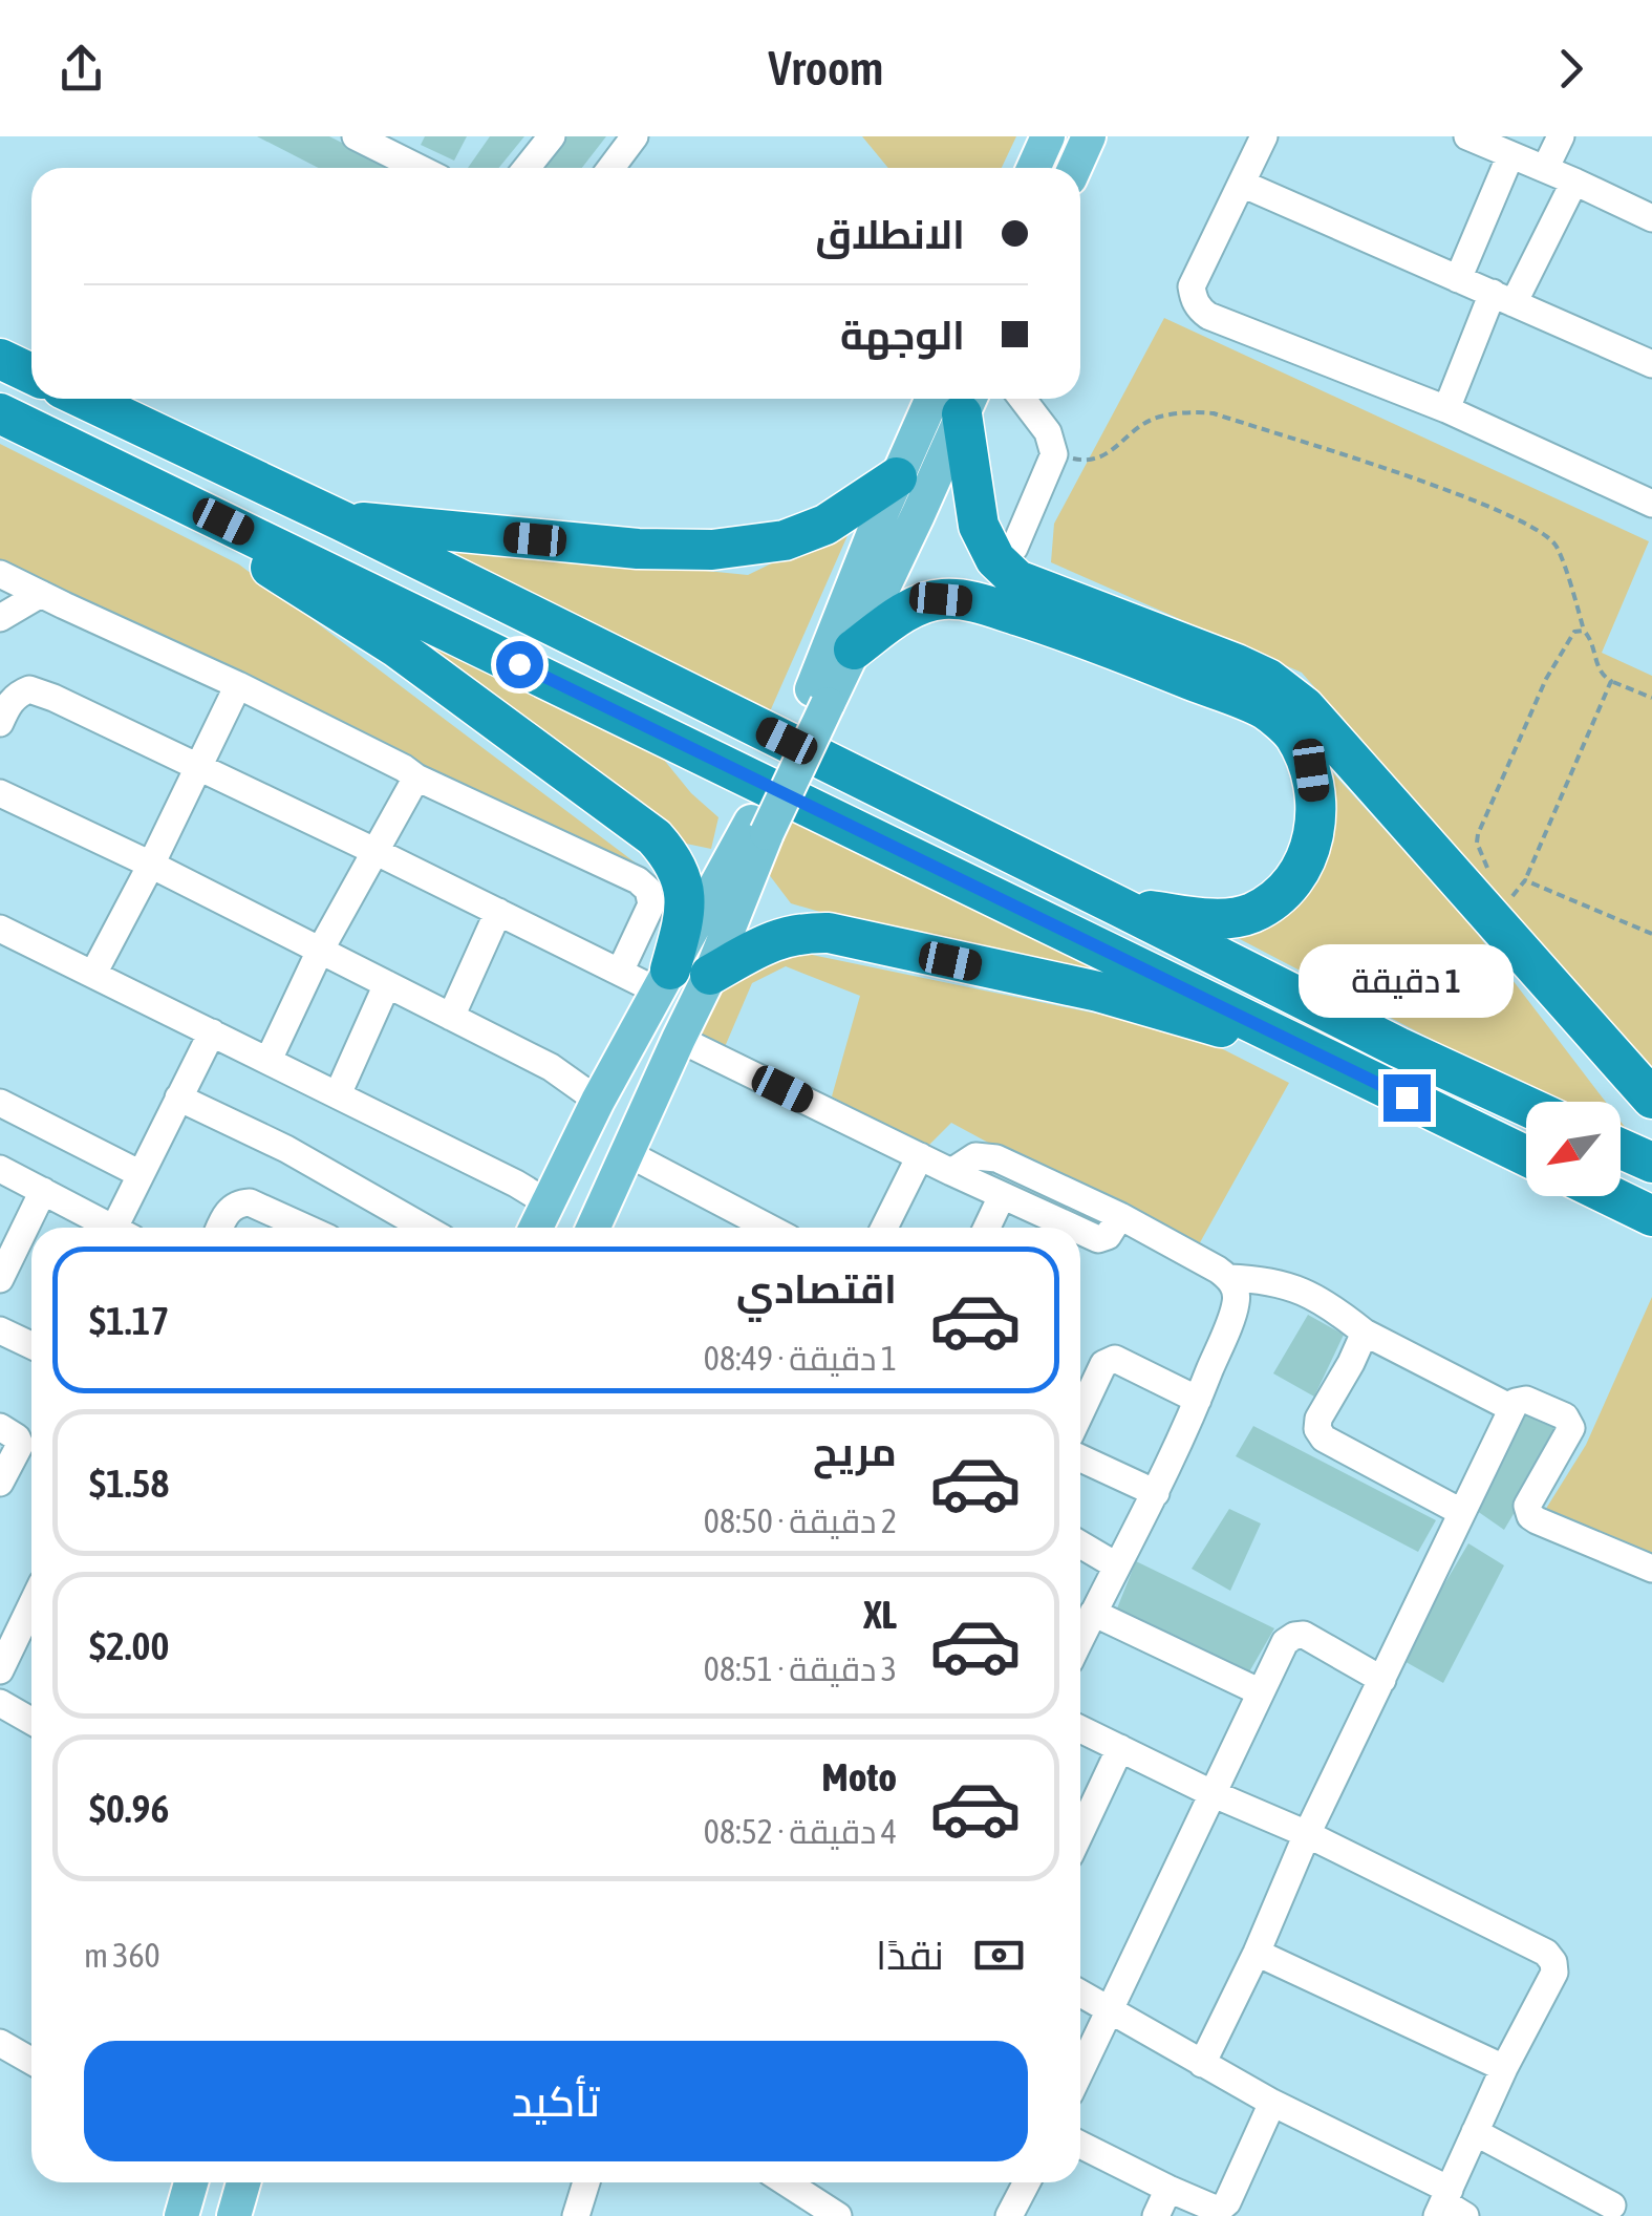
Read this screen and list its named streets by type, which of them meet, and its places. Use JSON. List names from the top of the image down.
{
  "north": "bottom left",
  "page": {
    "header": "Vroom",
    "banner": ["الانطلاق", "الوجهة"],
    "bubble": "1 دقيقة",
    "list": [
      {
        "name": "اقتصادي",
        "note": "1 دقيقة · 08:49",
        "value": "$1.17"
      },
      {
        "name": "مريح",
        "note": "2 دقيقة · 08:50",
        "value": "$1.58"
      },
      {
        "name": "XL",
        "note": "3 دقيقة · 08:51",
        "value": "$2.00"
      },
      {
        "name": "Moto",
        "note": "4 دقيقة · 08:52",
        "value": "$0.96"
      }
    ],
    "pay": ["نقدًا", "360 m"],
    "buttons": "تأكيد"
  }
}
